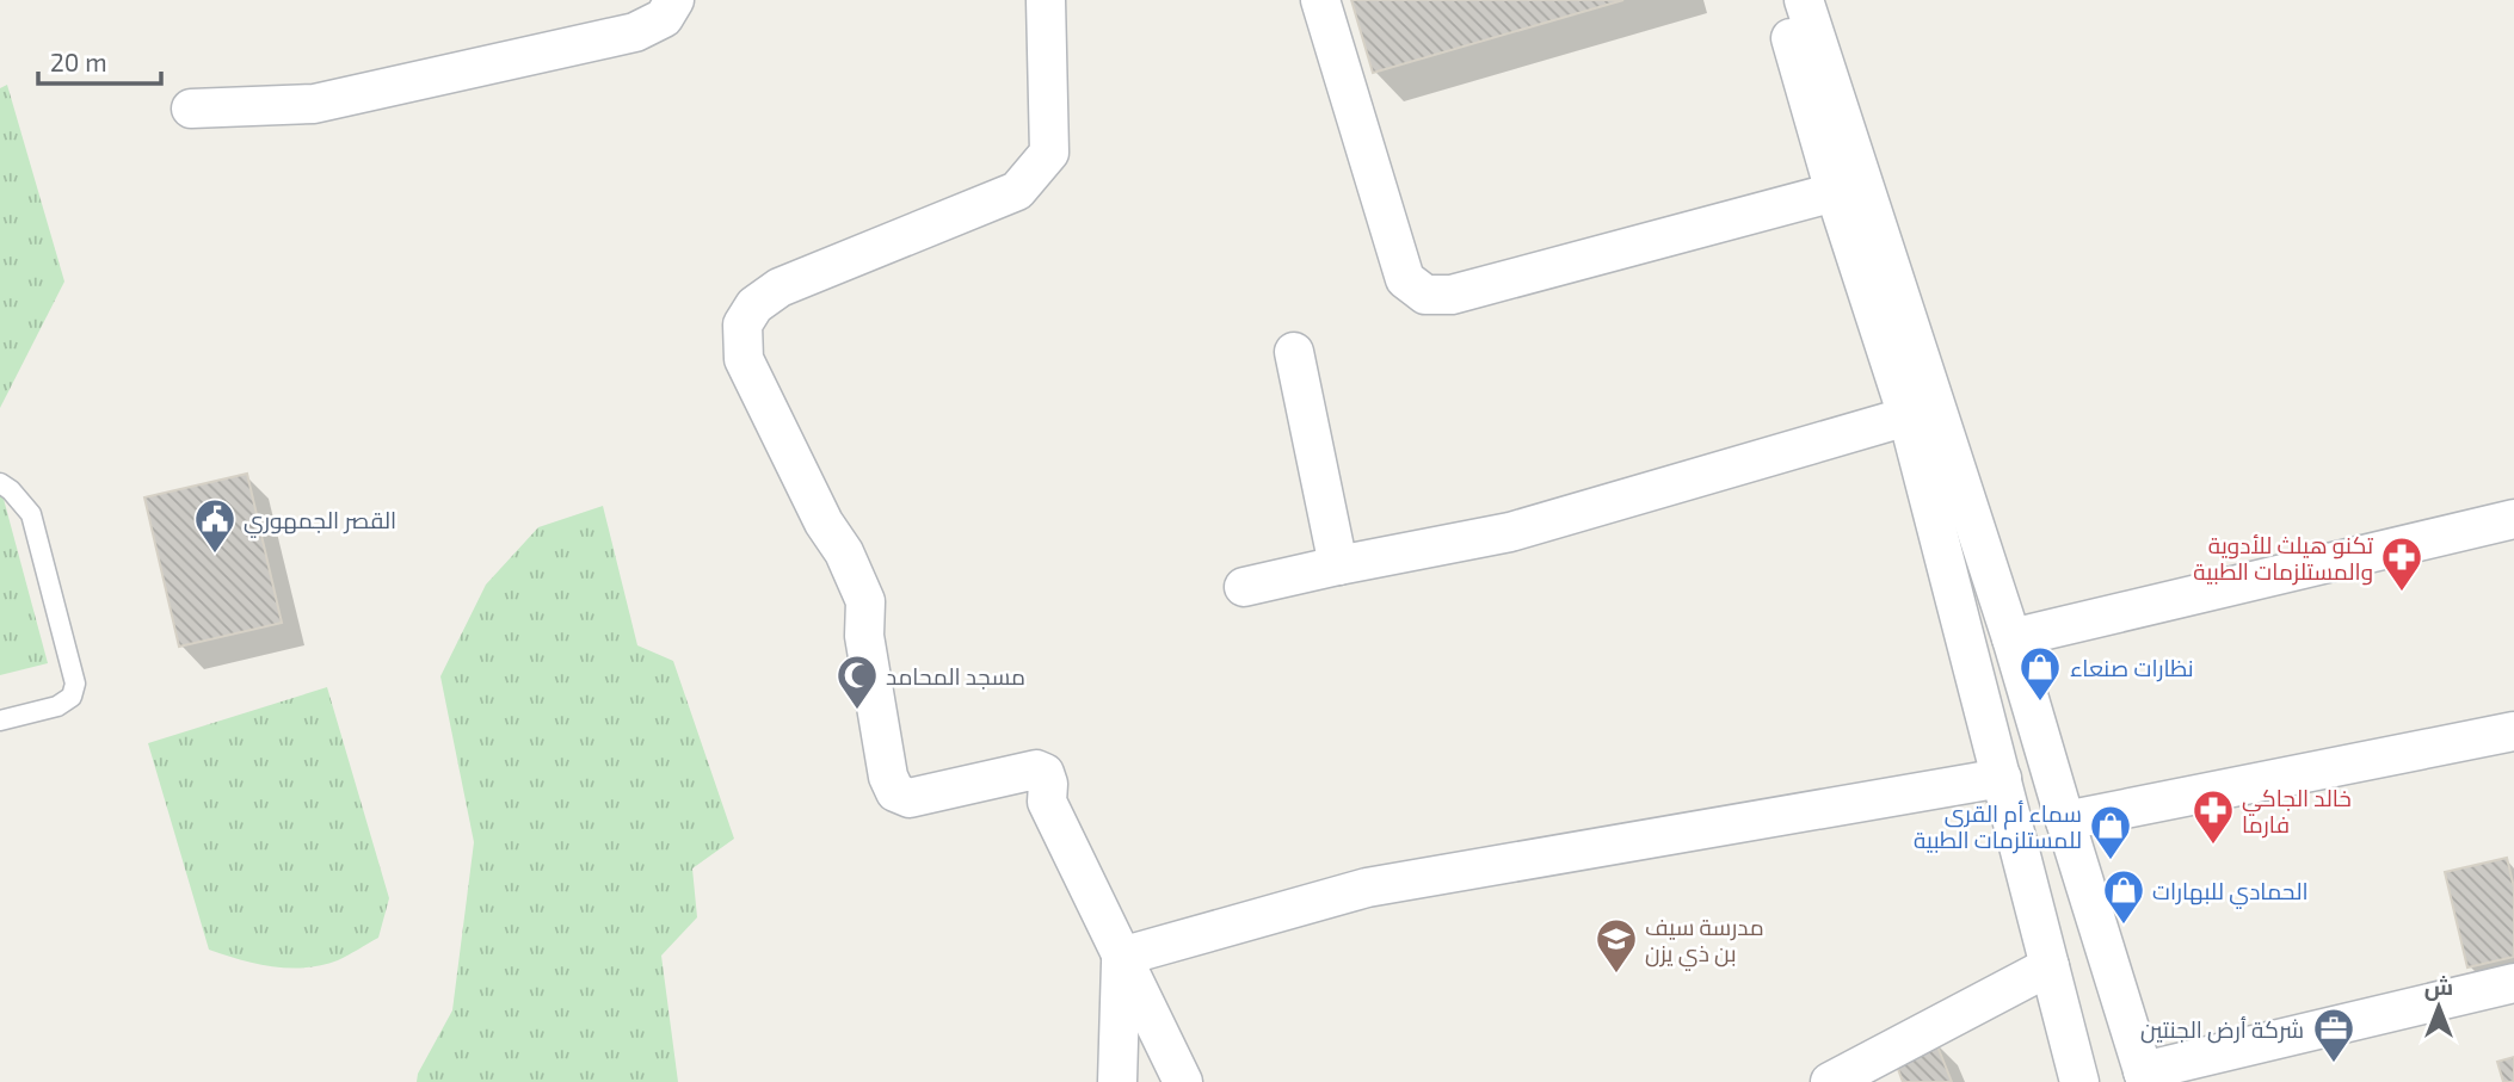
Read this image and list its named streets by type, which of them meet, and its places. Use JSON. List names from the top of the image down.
{
  "places": {
    "public building": ["القصر الجمهوري"],
    "pharmacy": ["تكنو هيلث للأدوية والمستلزمات الطبية", "خالد الجاكي فارما"],
    "shop": ["نظارات صنعاء", "سماء أم القرى للمستلزمات الطبية", "الحمادي للبهارات"],
    "mosque": ["مسجد المحامد"],
    "school or university": ["مدرسة سيف بن ذي يزن"],
    "office": ["شركة أرض الجنتين"]
  },
  "scale_bar": "20 m",
  "north": "top"
}
